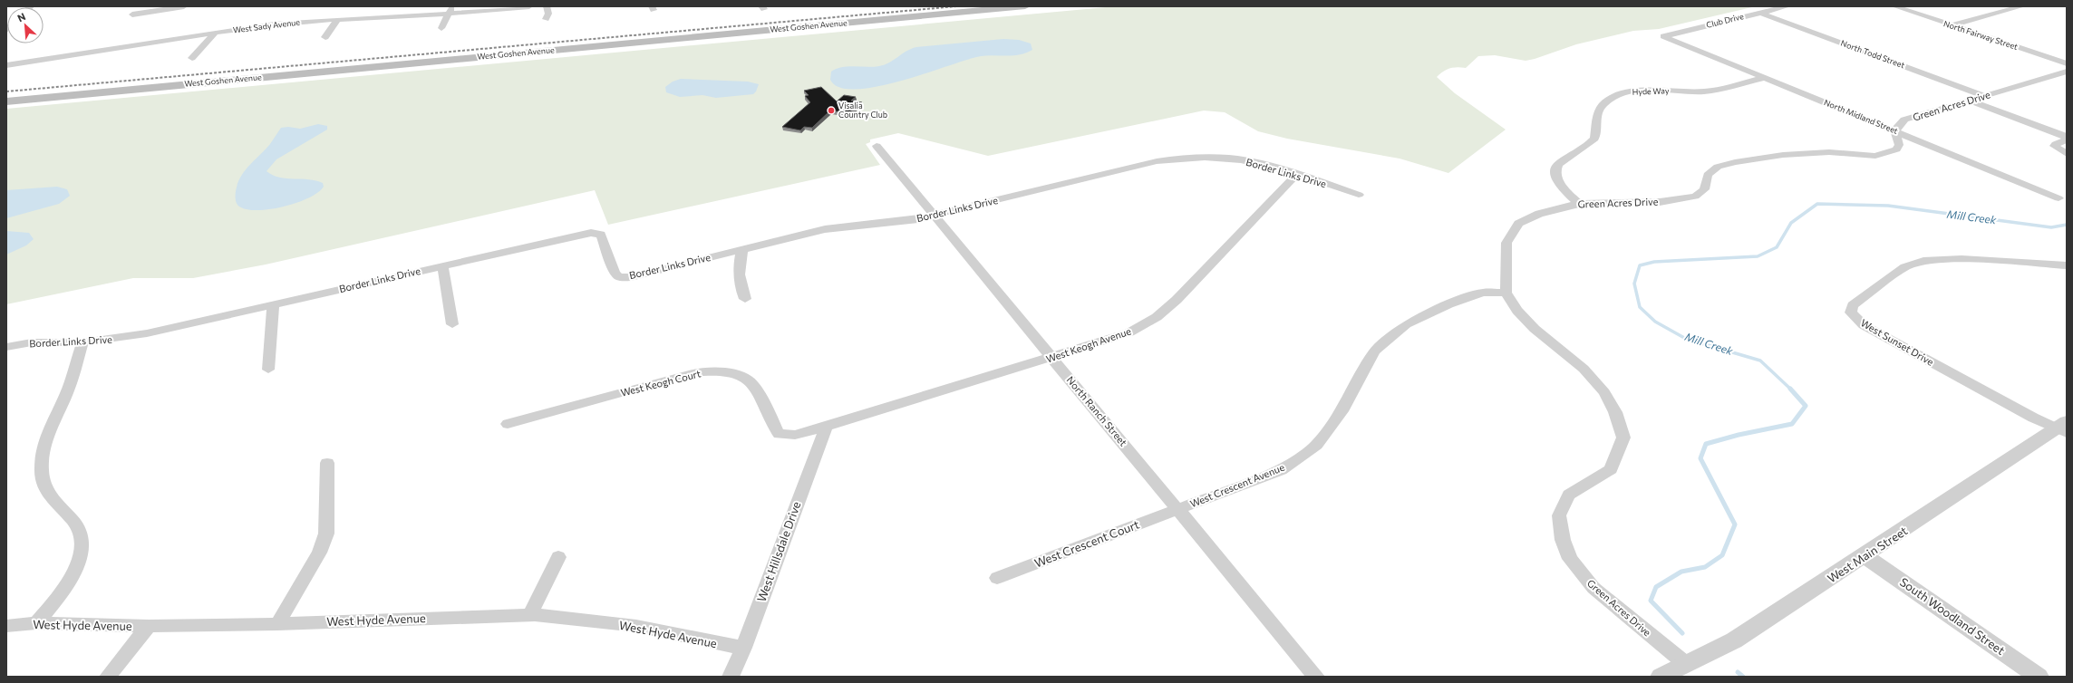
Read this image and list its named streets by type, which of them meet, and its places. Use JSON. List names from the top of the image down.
{
  "streets": {
    "main road": ["West Goshen Avenue"],
    "street": [
      "Club Drive",
      "West Sady Avenue",
      "North Fairway Street",
      "North Todd Street",
      "Hyde Way",
      "Green Acres Drive",
      "North Midland Street",
      "Border Links Drive",
      "West Sunset Drive",
      "West Keogh Avenue",
      "West Keogh Court",
      "North Ranch Street",
      "West Crescent Avenue",
      "West Crescent Court",
      "West Hillsdale Drive",
      "West Main Street",
      "South Woodland Street",
      "West Hyde Avenue"
    ]
  },
  "crossings": [
    ["Club Drive", "North Todd Street"],
    ["Club Drive", "North Midland Street"],
    ["North Todd Street", "Green Acres Drive"],
    ["Hyde Way", "Green Acres Drive"],
    ["Hyde Way", "North Midland Street"],
    ["Green Acres Drive", "North Midland Street"],
    ["Green Acres Drive", "West Crescent Avenue"],
    ["Green Acres Drive", "West Main Street"],
    ["Border Links Drive", "West Keogh Avenue"],
    ["Border Links Drive", "North Ranch Street"],
    ["West Sunset Drive", "West Main Street"],
    ["West Keogh Avenue", "West Keogh Court"],
    ["West Keogh Avenue", "North Ranch Street"],
    ["West Keogh Avenue", "West Hillsdale Drive"],
    ["West Keogh Court", "West Hillsdale Drive"],
    ["North Ranch Street", "West Crescent Avenue"],
    ["North Ranch Street", "West Crescent Court"],
    ["West Crescent Avenue", "West Crescent Court"],
    ["West Hillsdale Drive", "West Hyde Avenue"],
    ["West Main Street", "South Woodland Street"]
  ],
  "water": ["Mill Creek"],
  "places": ["Visalia Country Club"],
  "north": "top left"
}
